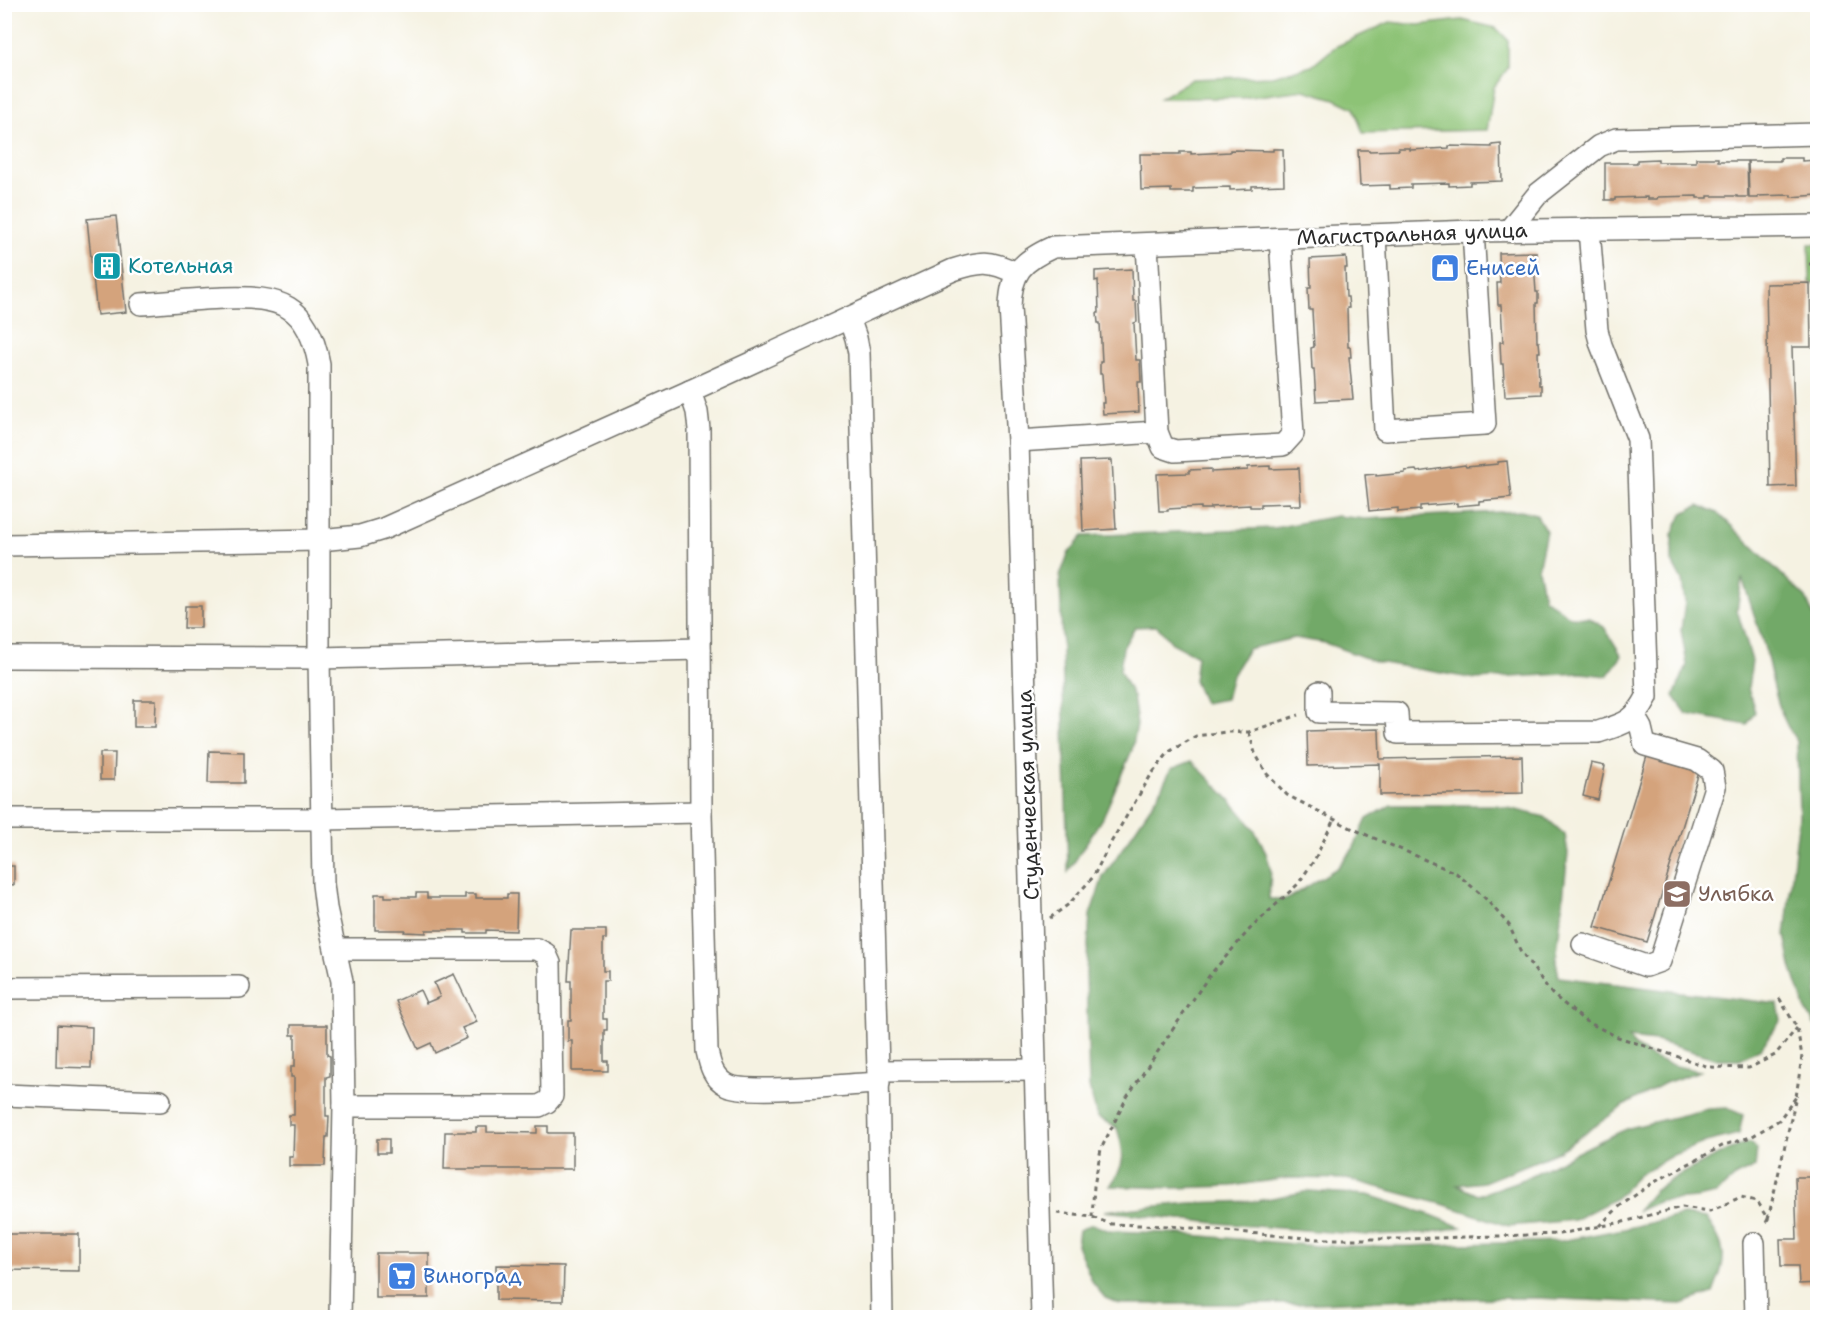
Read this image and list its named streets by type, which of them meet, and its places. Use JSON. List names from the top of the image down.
{
  "streets": {
    "street": ["Магистральная улица", "Студенческая улица"]
  },
  "crossings": [
    ["Магистральная улица", "Студенческая улица"]
  ],
  "places": {
    "building": ["Котельная"],
    "shop": ["Енисей"],
    "school or university": ["Улыбка"],
    "supermarket": ["Виноград"]
  }
}
